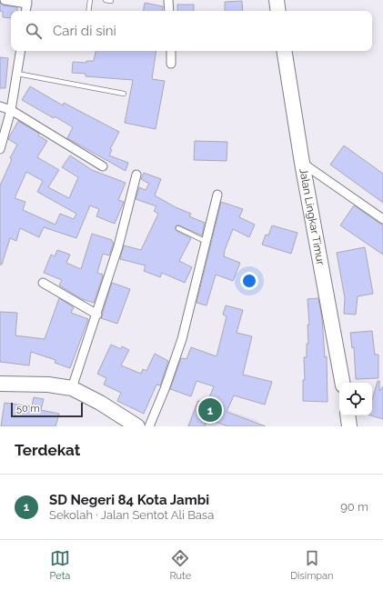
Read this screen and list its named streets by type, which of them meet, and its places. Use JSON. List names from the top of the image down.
{
  "streets": {
    "highway": ["Jalan Lingkar Timur"]
  },
  "scale_bar": "50 m",
  "page": {
    "search": "Cari di sini",
    "pins": "1",
    "scale": "50 m",
    "heading": "Terdekat",
    "list": [
      {
        "mark": "1",
        "name": "SD Negeri 84 Kota Jambi",
        "note": "Sekolah · Jalan Sentot Ali Basa",
        "value": "90 m"
      }
    ],
    "nav": ["Peta", "Rute", "Disimpan"]
  }
}
